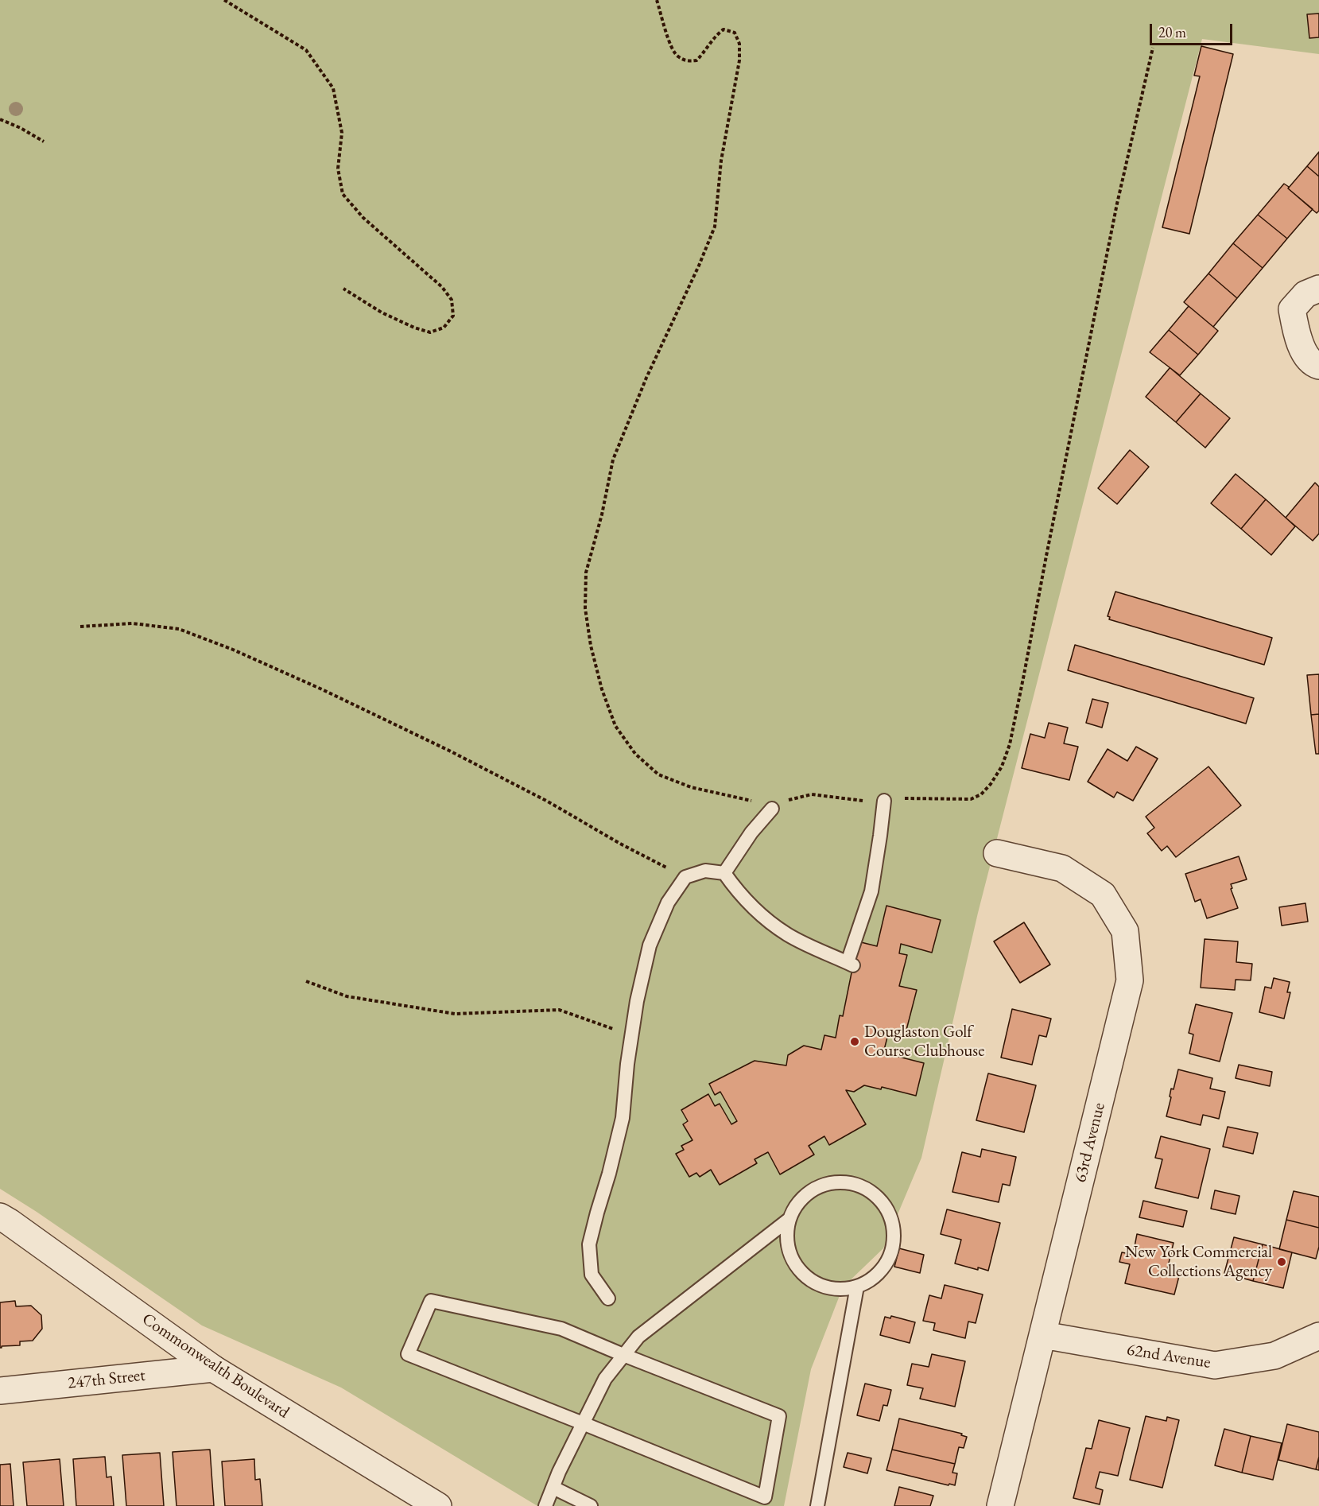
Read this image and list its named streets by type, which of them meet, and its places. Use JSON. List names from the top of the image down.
{
  "streets": {
    "street": [
      "63rd Avenue",
      "62nd Avenue",
      "Commonwealth Boulevard",
      "247th Street"
    ]
  },
  "crossings": [
    ["63rd Avenue", "62nd Avenue"],
    ["Commonwealth Boulevard", "247th Street"]
  ],
  "places": ["Douglaston Golf Course Clubhouse", "New York Commercial Collections Agency"],
  "scale_bar": "20 m"
}
